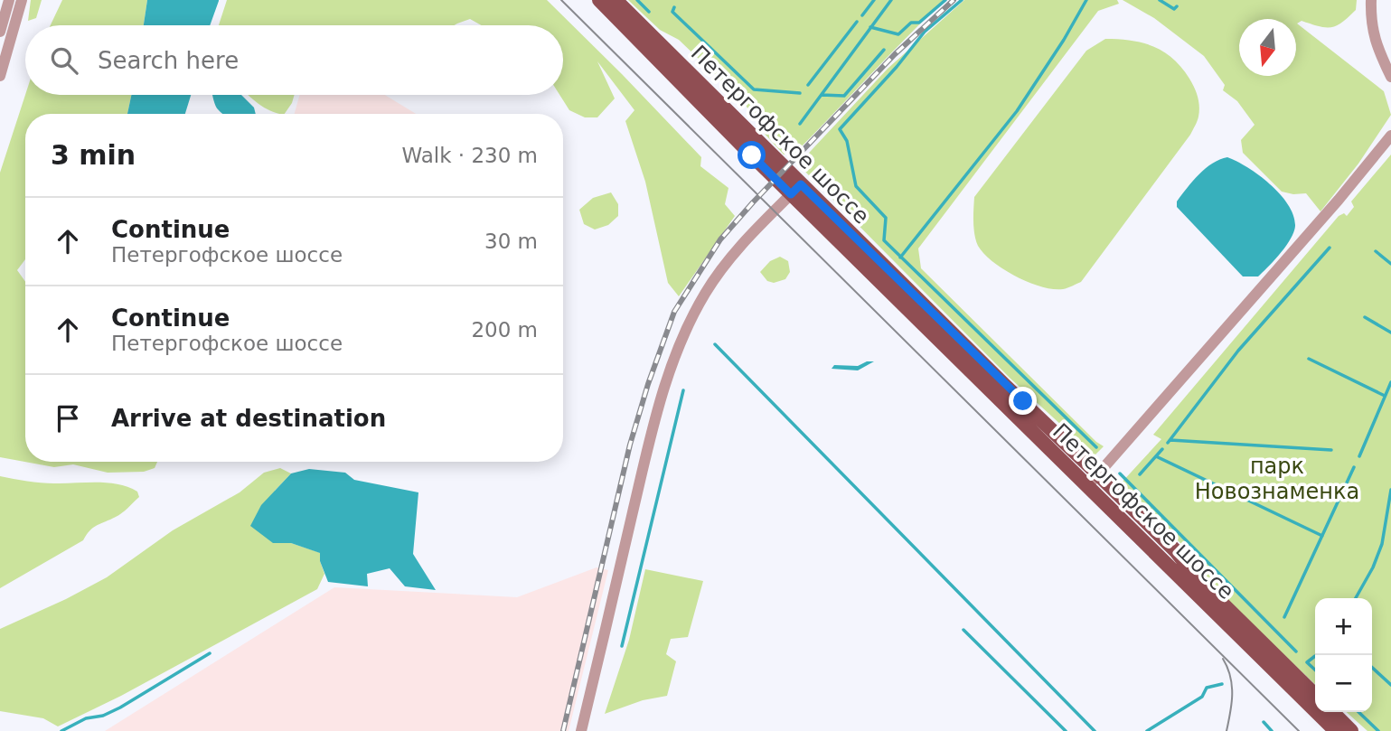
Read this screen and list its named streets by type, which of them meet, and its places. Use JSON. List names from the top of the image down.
{
  "streets": {
    "main road": ["Петергофское шоссе"]
  },
  "parks": ["парк Новознаменка"],
  "north": "bottom",
  "page": {
    "search": "Search here",
    "heading": ["3 min", "Walk · 230 m"],
    "list": [
      ["Continue", "Петергофское шоссе", "30 m"],
      ["Continue", "Петергофское шоссе", "200 m"],
      "Arrive at destination"
    ],
    "map_buttons": ["+", "−"]
  }
}
